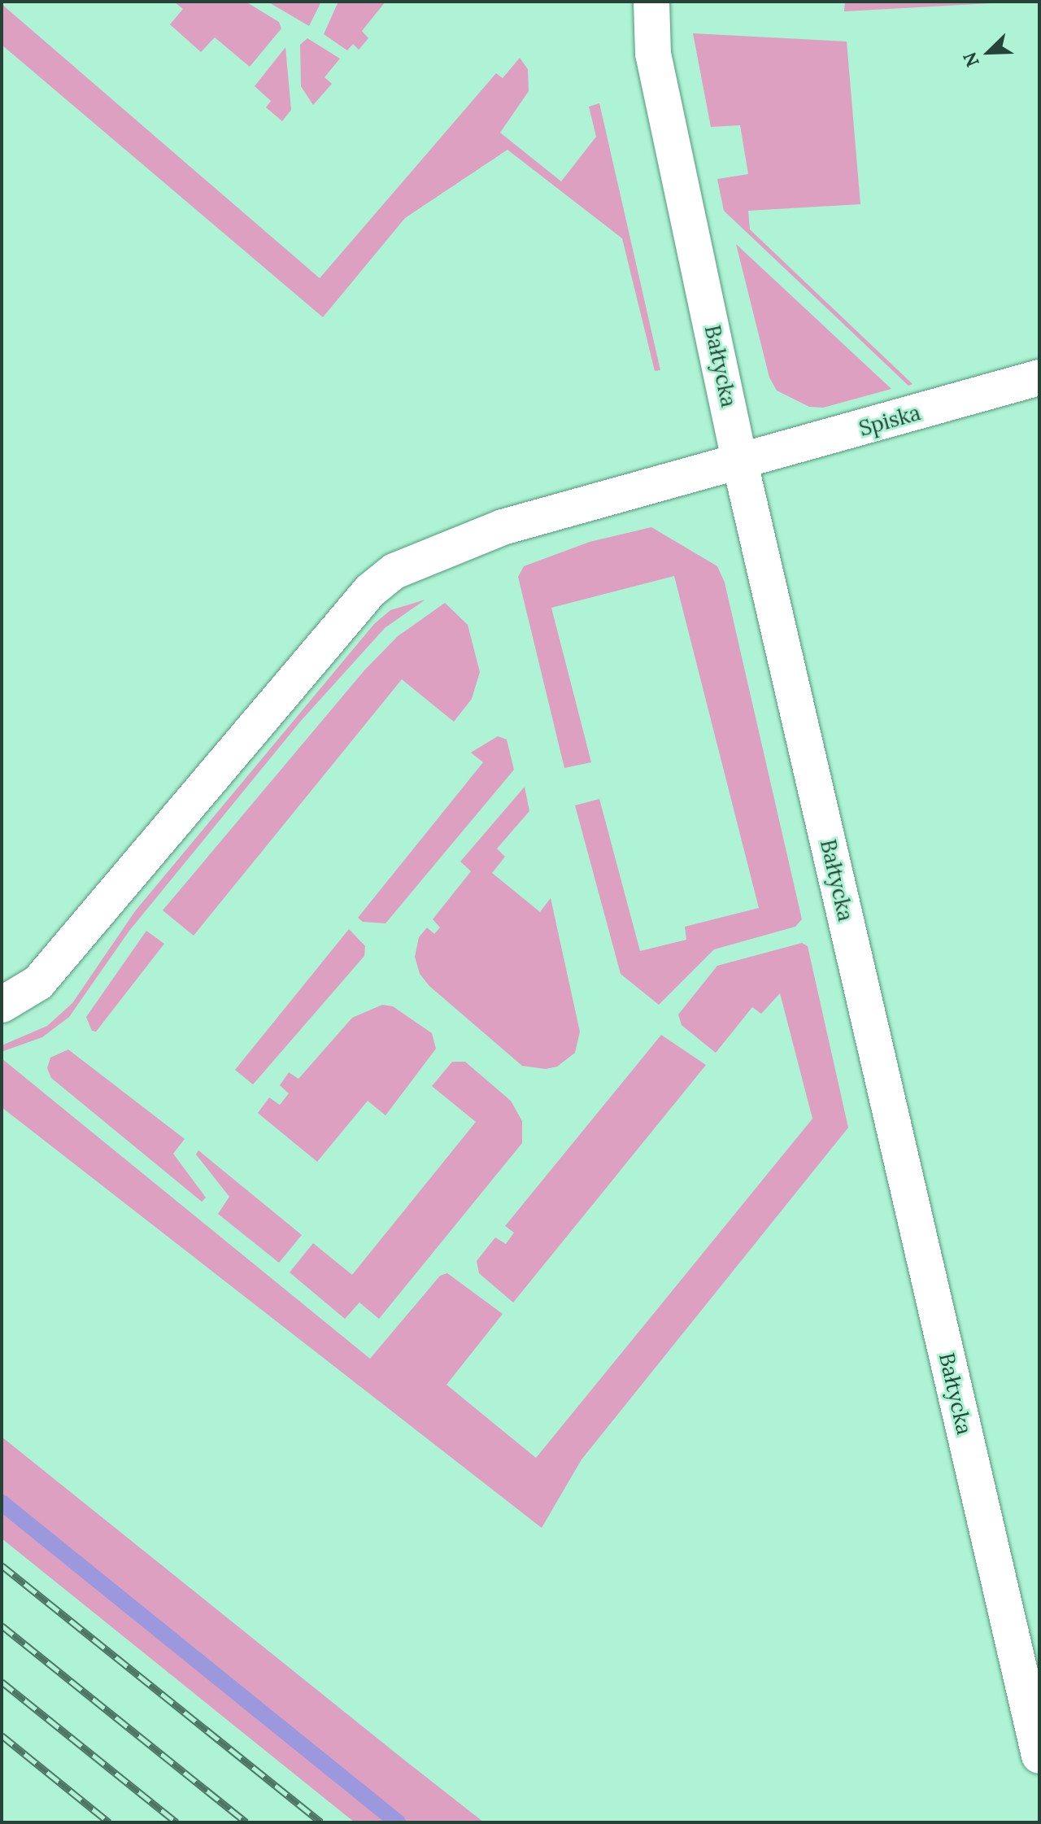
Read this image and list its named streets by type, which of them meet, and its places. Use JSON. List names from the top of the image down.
{
  "streets": {
    "street": ["Bałtycka", "Spiska"]
  },
  "crossings": [
    ["Bałtycka", "Spiska"]
  ],
  "north": "bottom left"
}
